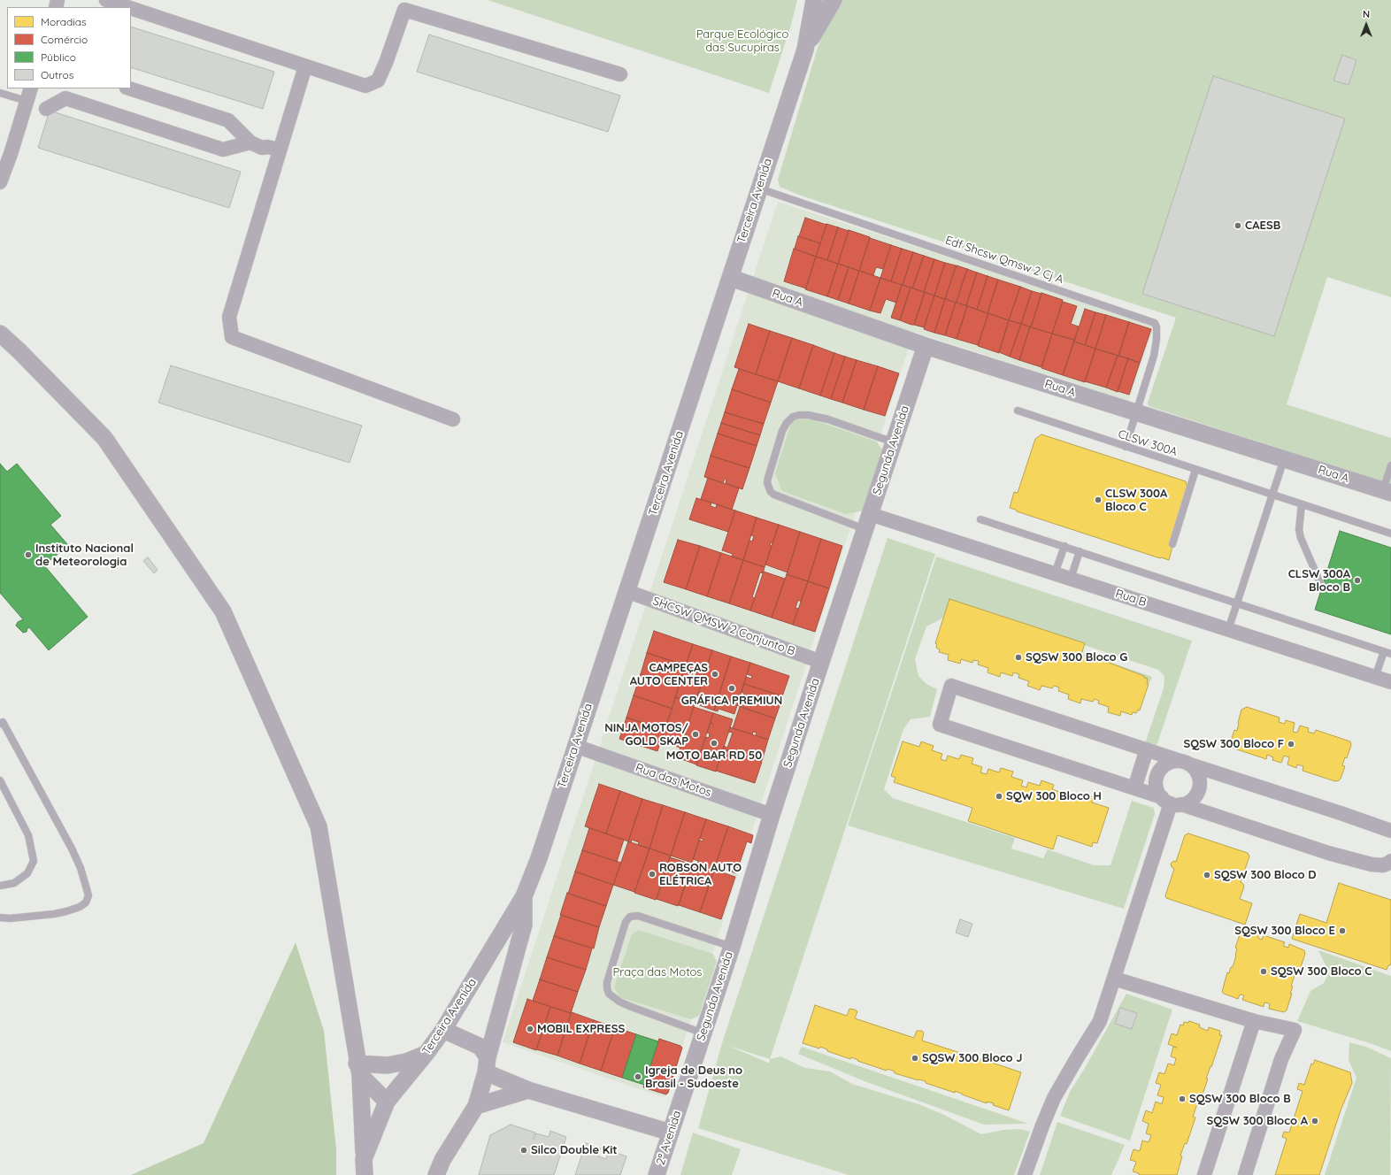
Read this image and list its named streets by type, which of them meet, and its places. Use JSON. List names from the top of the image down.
{
  "streets": {
    "street": [
      "Terceira Avenida",
      "Rua A",
      "Segunda Avenida",
      "Rua B",
      "SHCSW QMSW 2 Conjunto B",
      "Rua das Motos",
      "2ª Avenida"
    ],
    "lane": ["Edf Shcsw Qmsw 2 Cj A", "CLSW 300A"]
  },
  "crossings": [
    ["Terceira Avenida", "Edf Shcsw Qmsw 2 Cj A"],
    ["Terceira Avenida", "Rua A"],
    ["Terceira Avenida", "SHCSW QMSW 2 Conjunto B"],
    ["Terceira Avenida", "Rua das Motos"],
    ["Edf Shcsw Qmsw 2 Cj A", "Rua A"],
    ["Rua A", "Segunda Avenida"],
    ["Segunda Avenida", "Rua B"],
    ["Segunda Avenida", "SHCSW QMSW 2 Conjunto B"],
    ["Segunda Avenida", "Rua das Motos"],
    ["Segunda Avenida", "2ª Avenida"]
  ],
  "parks": ["Parque Ecológico das Sucupiras", "Praça das Motos"],
  "places": [
    "CAESB",
    "CLSW 300A Bloco C",
    "Instituto Nacional de Meteorologia",
    "CLSW 300A Bloco B",
    "SQSW 300 Bloco G",
    "CAMPEÇAS AUTO CENTER",
    "GRÁFICA PREMIUN",
    "NINJA MOTOS/ GOLD SKAP",
    "MOTO BAR RD 50",
    "SQSW 300 Bloco F",
    "SQW 300 Bloco H",
    "ROBSON AUTO ELÉTRICA",
    "SQSW 300 Bloco D",
    "SQSW 300 Bloco E",
    "SQSW 300 Bloco C",
    "MOBIL EXPRESS",
    "SQSW 300 Bloco J",
    "Igreja de Deus no Brasil - Sudoeste",
    "SQSW 300 Bloco B",
    "SQSW 300 Bloco A",
    "Silco Double Kit"
  ],
  "legend": [
    "Moradias",
    "Comércio",
    "Público",
    "Outros"
  ],
  "north": "top"
}
